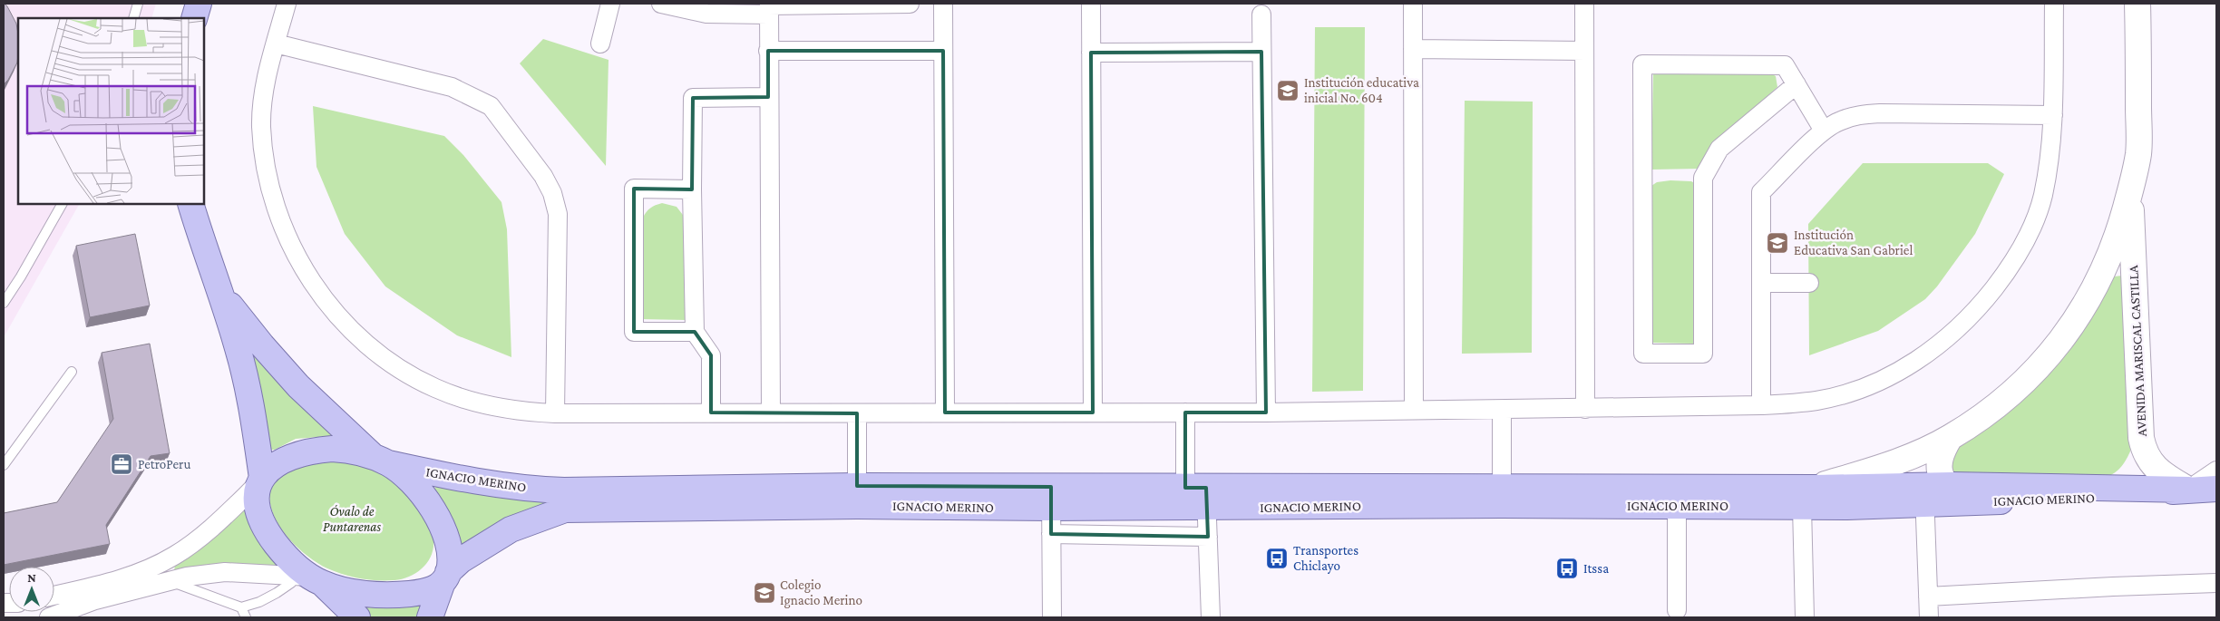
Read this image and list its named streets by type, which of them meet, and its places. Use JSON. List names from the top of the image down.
{
  "streets": {
    "main road": ["AVENIDA MARISCAL CASTILLA", "IGNACIO MERINO"]
  },
  "crossings": [
    ["AVENIDA MARISCAL CASTILLA", "IGNACIO MERINO"]
  ],
  "parks": ["Óvalo de Puntarenas"],
  "places": {
    "school or university": ["Institución educativa inicial No. 604", "Institución Educativa San Gabriel", "Colegio Ignacio Merino"],
    "office": ["PetroPeru"],
    "bus stop": ["Transportes Chiclayo", "Itssa"]
  },
  "north": "top"
}
